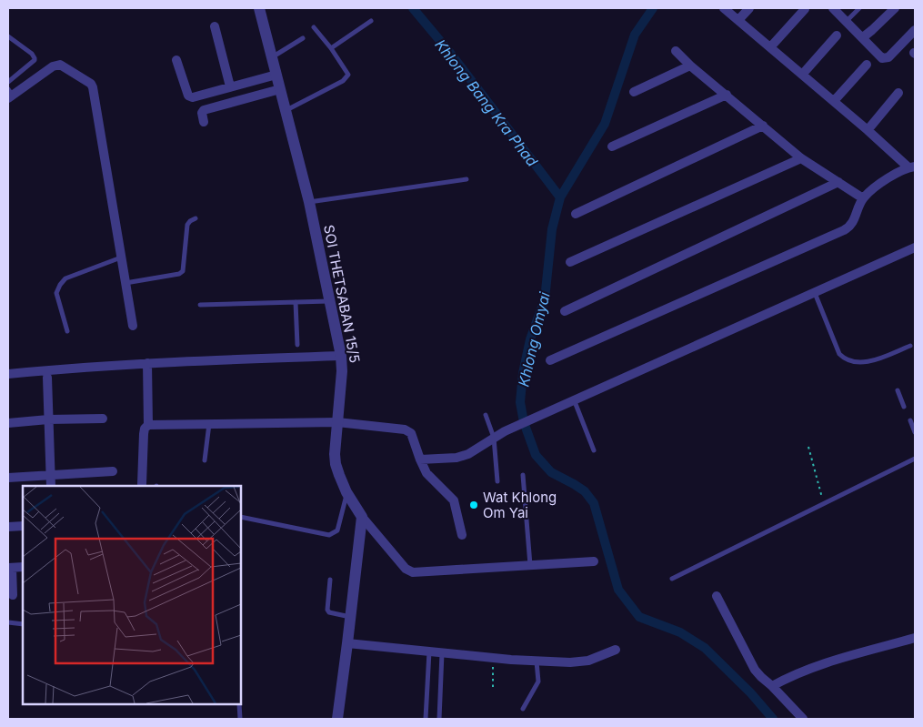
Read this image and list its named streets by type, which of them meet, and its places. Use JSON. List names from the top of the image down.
{
  "streets": {
    "street": ["SOI THETSABAN 15/5"]
  },
  "water": ["Khlong Bang Kra Phad", "Khlong Omyai"],
  "places": ["Wat Khlong Om Yai"]
}
